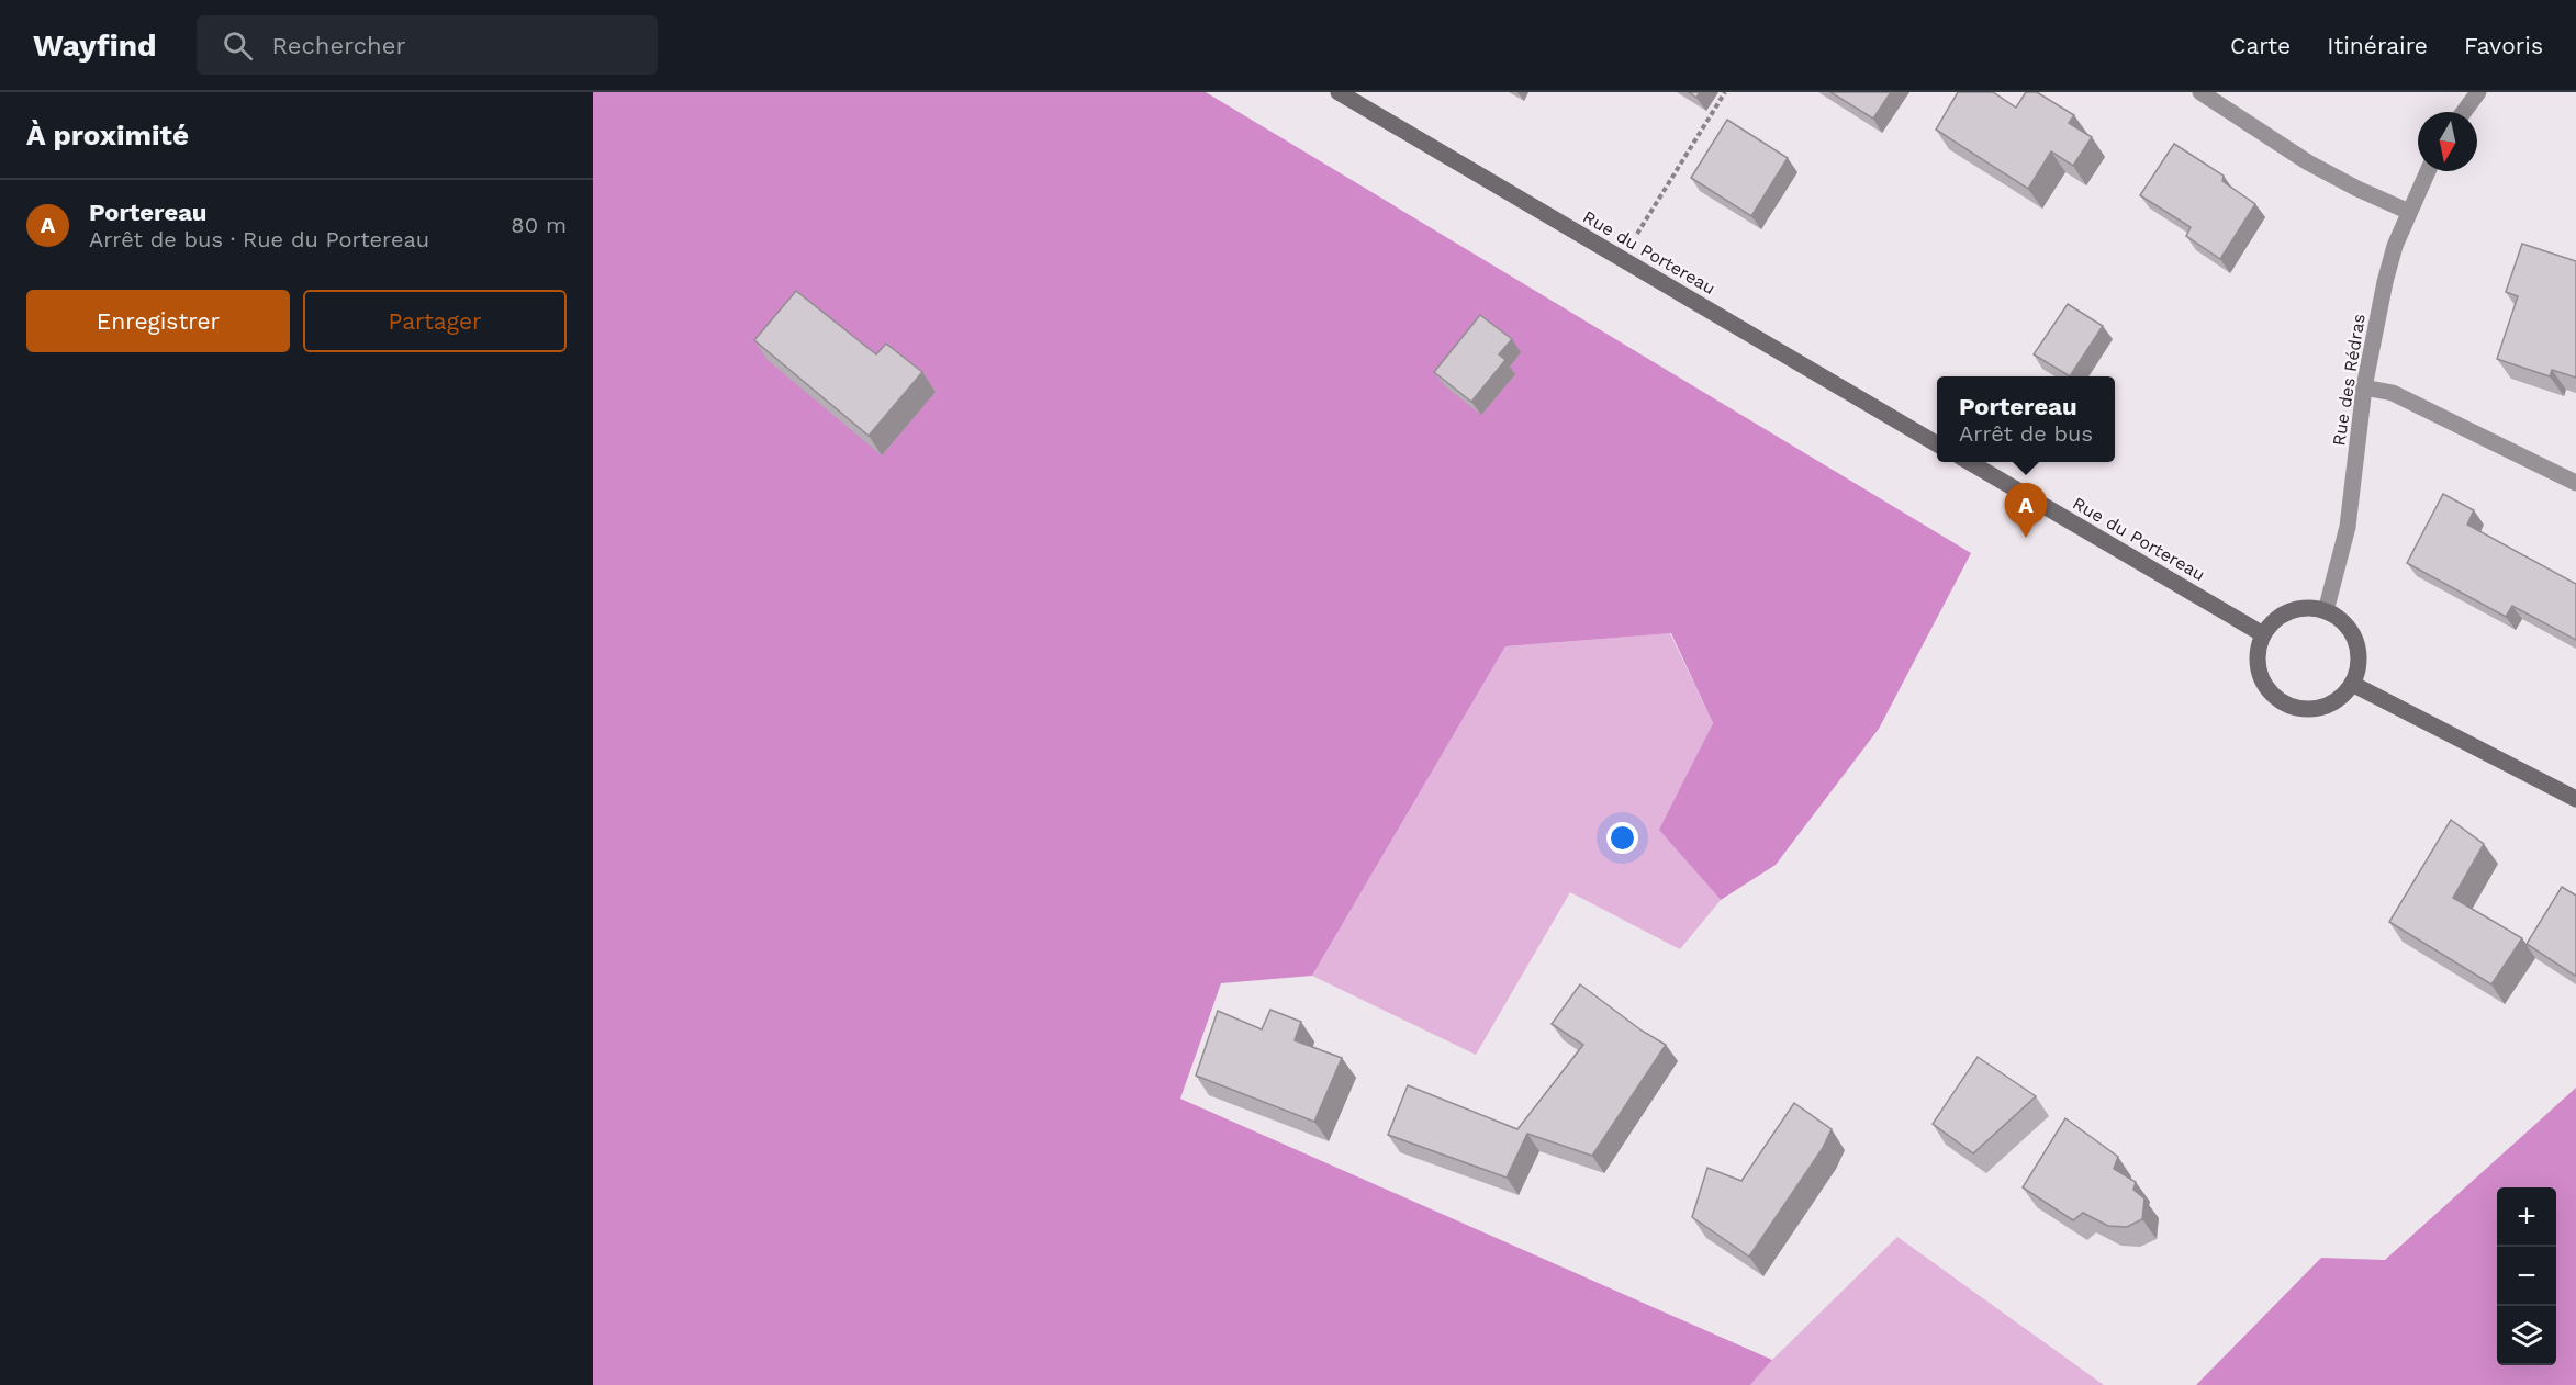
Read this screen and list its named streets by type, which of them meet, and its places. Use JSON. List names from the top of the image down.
{
  "streets": {
    "street": ["Rue du Portereau", "Rue des Rédras"]
  },
  "crossings": [
    ["Rue du Portereau", "Rue des Rédras"]
  ],
  "north": "bottom",
  "page": {
    "header": "Wayfind",
    "search": "Rechercher",
    "nav": ["Carte", "Itinéraire", "Favoris"],
    "heading": "À proximité",
    "list": [
      {
        "mark": "A",
        "name": "Portereau",
        "note": "Arrêt de bus · Rue du Portereau",
        "value": "80 m"
      }
    ],
    "buttons": ["Enregistrer", "Partager"],
    "popup": ["Portereau", "Arrêt de bus"],
    "pins": "A",
    "map_buttons": ["+", "−"]
  }
}
